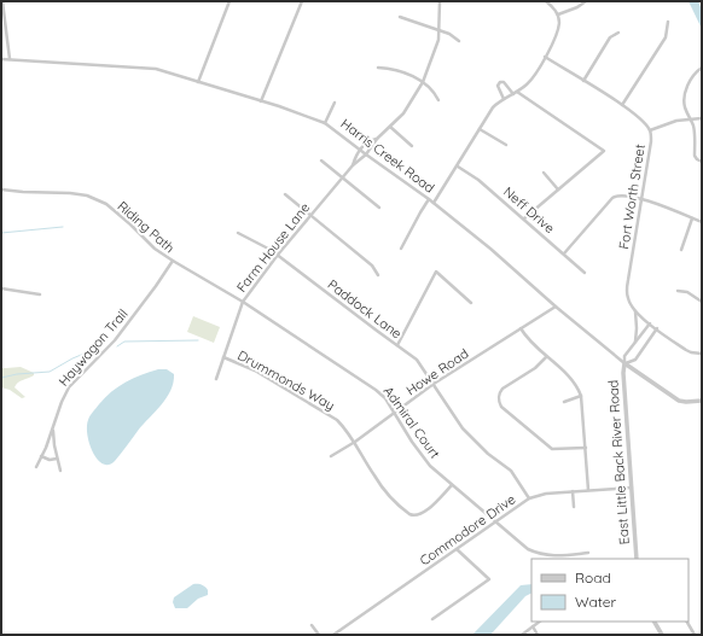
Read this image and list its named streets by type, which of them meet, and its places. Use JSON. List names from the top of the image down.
{
  "streets": {
    "street": [
      "Harris Creek Road",
      "Fort Worth Street",
      "Neff Drive",
      "Riding Path",
      "Farm House Lane",
      "Paddock Lane",
      "Haywagon Trail",
      "Howe Road",
      "Drummonds Way",
      "Admiral Court",
      "East Little Back River Road",
      "Commodore Drive"
    ]
  },
  "crossings": [
    ["Harris Creek Road", "Farm House Lane"],
    ["Harris Creek Road", "Howe Road"],
    ["Harris Creek Road", "East Little Back River Road"],
    ["Fort Worth Street", "East Little Back River Road"],
    ["Riding Path", "Farm House Lane"],
    ["Riding Path", "Haywagon Trail"],
    ["Riding Path", "Admiral Court"],
    ["Farm House Lane", "Paddock Lane"],
    ["Farm House Lane", "Drummonds Way"],
    ["Farm House Lane", "Admiral Court"],
    ["Paddock Lane", "Howe Road"],
    ["Paddock Lane", "Commodore Drive"],
    ["Howe Road", "Drummonds Way"],
    ["Howe Road", "Admiral Court"],
    ["Drummonds Way", "Admiral Court"],
    ["Admiral Court", "Commodore Drive"],
    ["East Little Back River Road", "Commodore Drive"]
  ],
  "legend": ["Road", "Water"]
}
